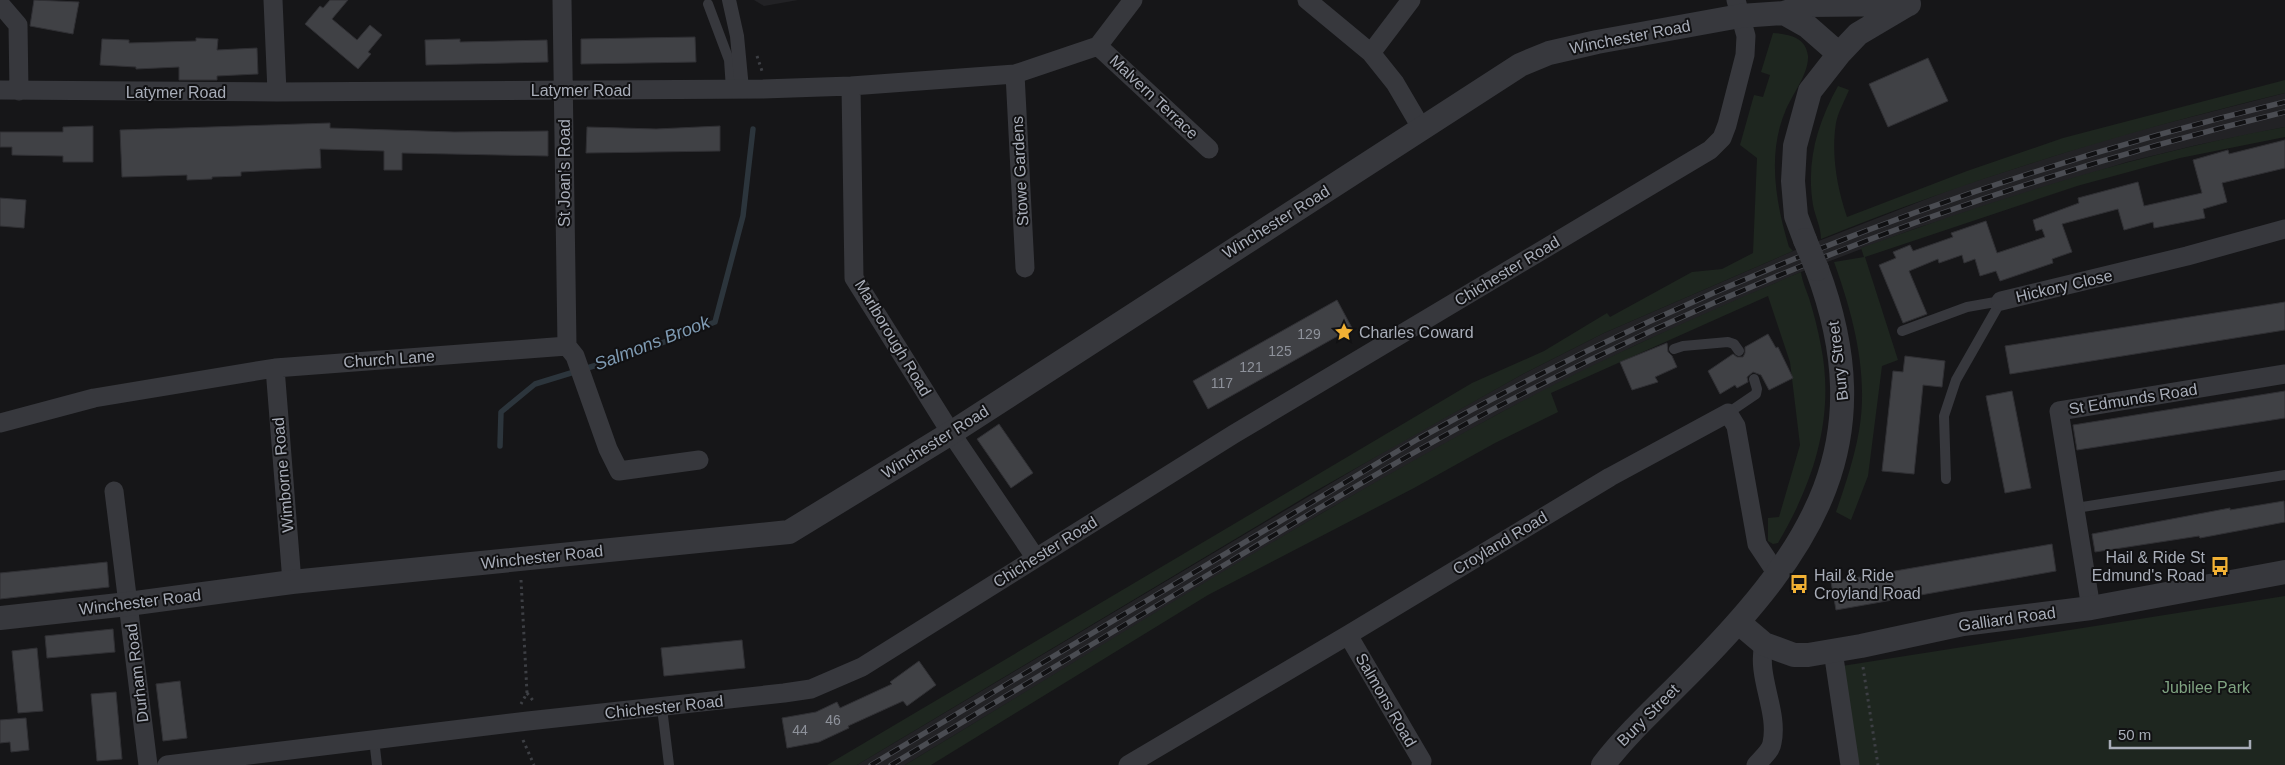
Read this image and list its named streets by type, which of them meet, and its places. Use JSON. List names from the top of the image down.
{
  "streets": {
    "street": [
      "Winchester Road",
      "Latymer Road",
      "Malvern Terrace",
      "Stowe Gardens",
      "St Joan's Road",
      "Chichester Road",
      "Hickory Close",
      "Marlborough Road",
      "Church Lane",
      "Bury Street",
      "St Edmunds Road",
      "Wimborne Road",
      "Croyland Road",
      "Galliard Road",
      "Durham Road",
      "Salmons Road"
    ]
  },
  "crossings": [
    ["Winchester Road", "Chichester Road"],
    ["Winchester Road", "Marlborough Road"],
    ["Winchester Road", "Bury Street"],
    ["Winchester Road", "Wimborne Road"],
    ["Winchester Road", "Durham Road"],
    ["Latymer Road", "Malvern Terrace"],
    ["Latymer Road", "Stowe Gardens"],
    ["Latymer Road", "St Joan's Road"],
    ["Latymer Road", "Marlborough Road"],
    ["St Joan's Road", "Church Lane"],
    ["Chichester Road", "Marlborough Road"],
    ["Church Lane", "Wimborne Road"],
    ["Bury Street", "Galliard Road"],
    ["St Edmunds Road", "Galliard Road"],
    ["Croyland Road", "Salmons Road"]
  ],
  "water": ["Salmons Brook"],
  "parks": ["Jubilee Park"],
  "places": {
    "place": ["Charles Coward"],
    "bus stop": ["Hail & Ride St Edmund's Road", "Hail & Ride Croyland Road"]
  },
  "house_numbers": [
    "129",
    "125",
    "121",
    "117",
    "46",
    "44"
  ],
  "scale_bar": "50 m"
}
